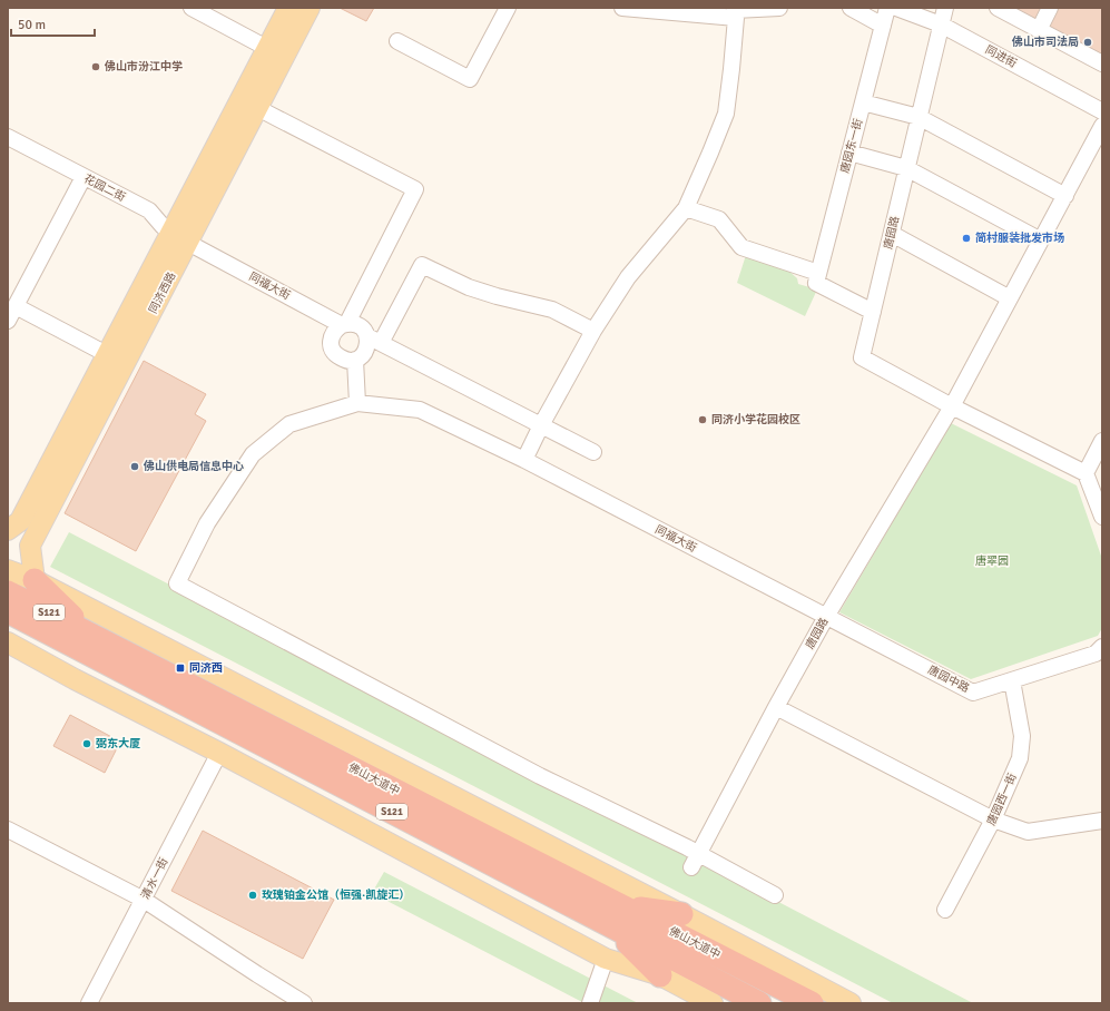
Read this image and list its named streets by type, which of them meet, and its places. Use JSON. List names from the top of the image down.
{
  "streets": {
    "highway": ["S121", "佛山大道中"],
    "main road": ["同济西路"],
    "street": [
      "同进街",
      "唐园东一街",
      "花园二街",
      "唐园路",
      "同福大街",
      "唐园中路",
      "唐园西一街",
      "清水一街"
    ]
  },
  "crossings": [
    ["同进街", "唐园路"],
    ["花园二街", "同福大街"],
    ["花园二街", "同济西路"],
    ["唐园路", "同福大街"],
    ["唐园路", "唐园中路"],
    ["同福大街", "同济西路"],
    ["同福大街", "唐园中路"],
    ["唐园中路", "唐园西一街"]
  ],
  "parks": ["唐翠园"],
  "places": {
    "other": [
      "佛山市司法局",
      "佛山市汾江中学",
      "简村服装批发市场",
      "同济小学花园校区",
      "佛山供电局信息中心",
      "弼东大厦",
      "玫瑰铂金公馆（恒强·凯旋汇）"
    ],
    "transit": ["同济西"]
  },
  "scale_bar": "50 m"
}
